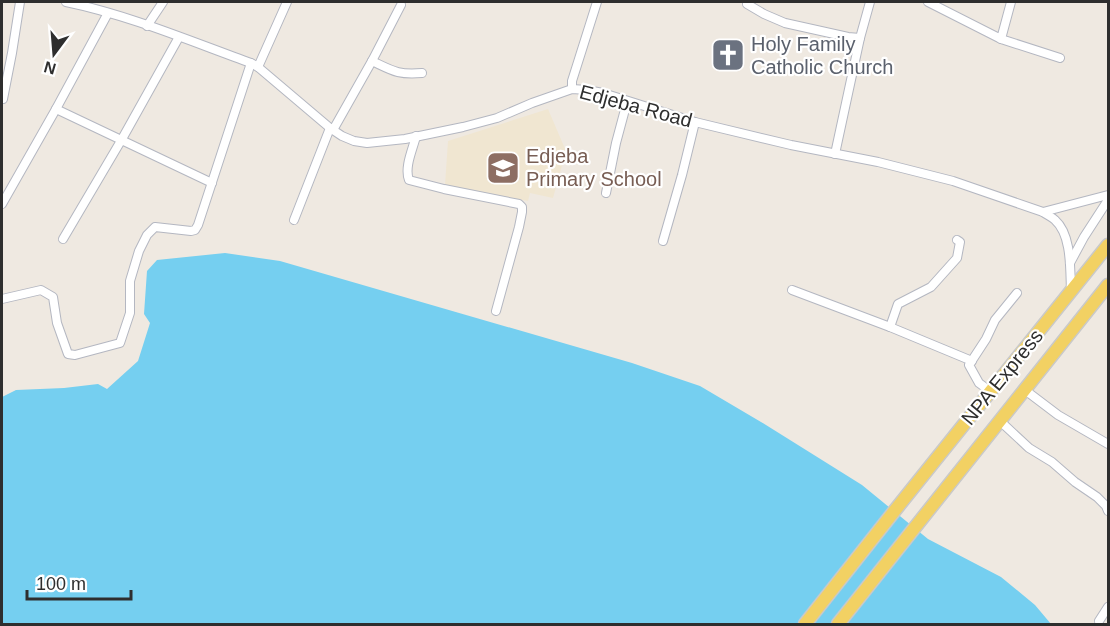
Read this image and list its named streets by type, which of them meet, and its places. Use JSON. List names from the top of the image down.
{
  "streets": {
    "main road": ["NPA Express"],
    "street": ["Edjeba Road"]
  },
  "crossings": [
    ["Edjeba Road", "NPA Express"]
  ],
  "places": {
    "church": ["Holy Family Catholic Church"],
    "school or university": ["Edjeba Primary School"]
  },
  "scale_bar": "100 m",
  "north": "bottom"
}
